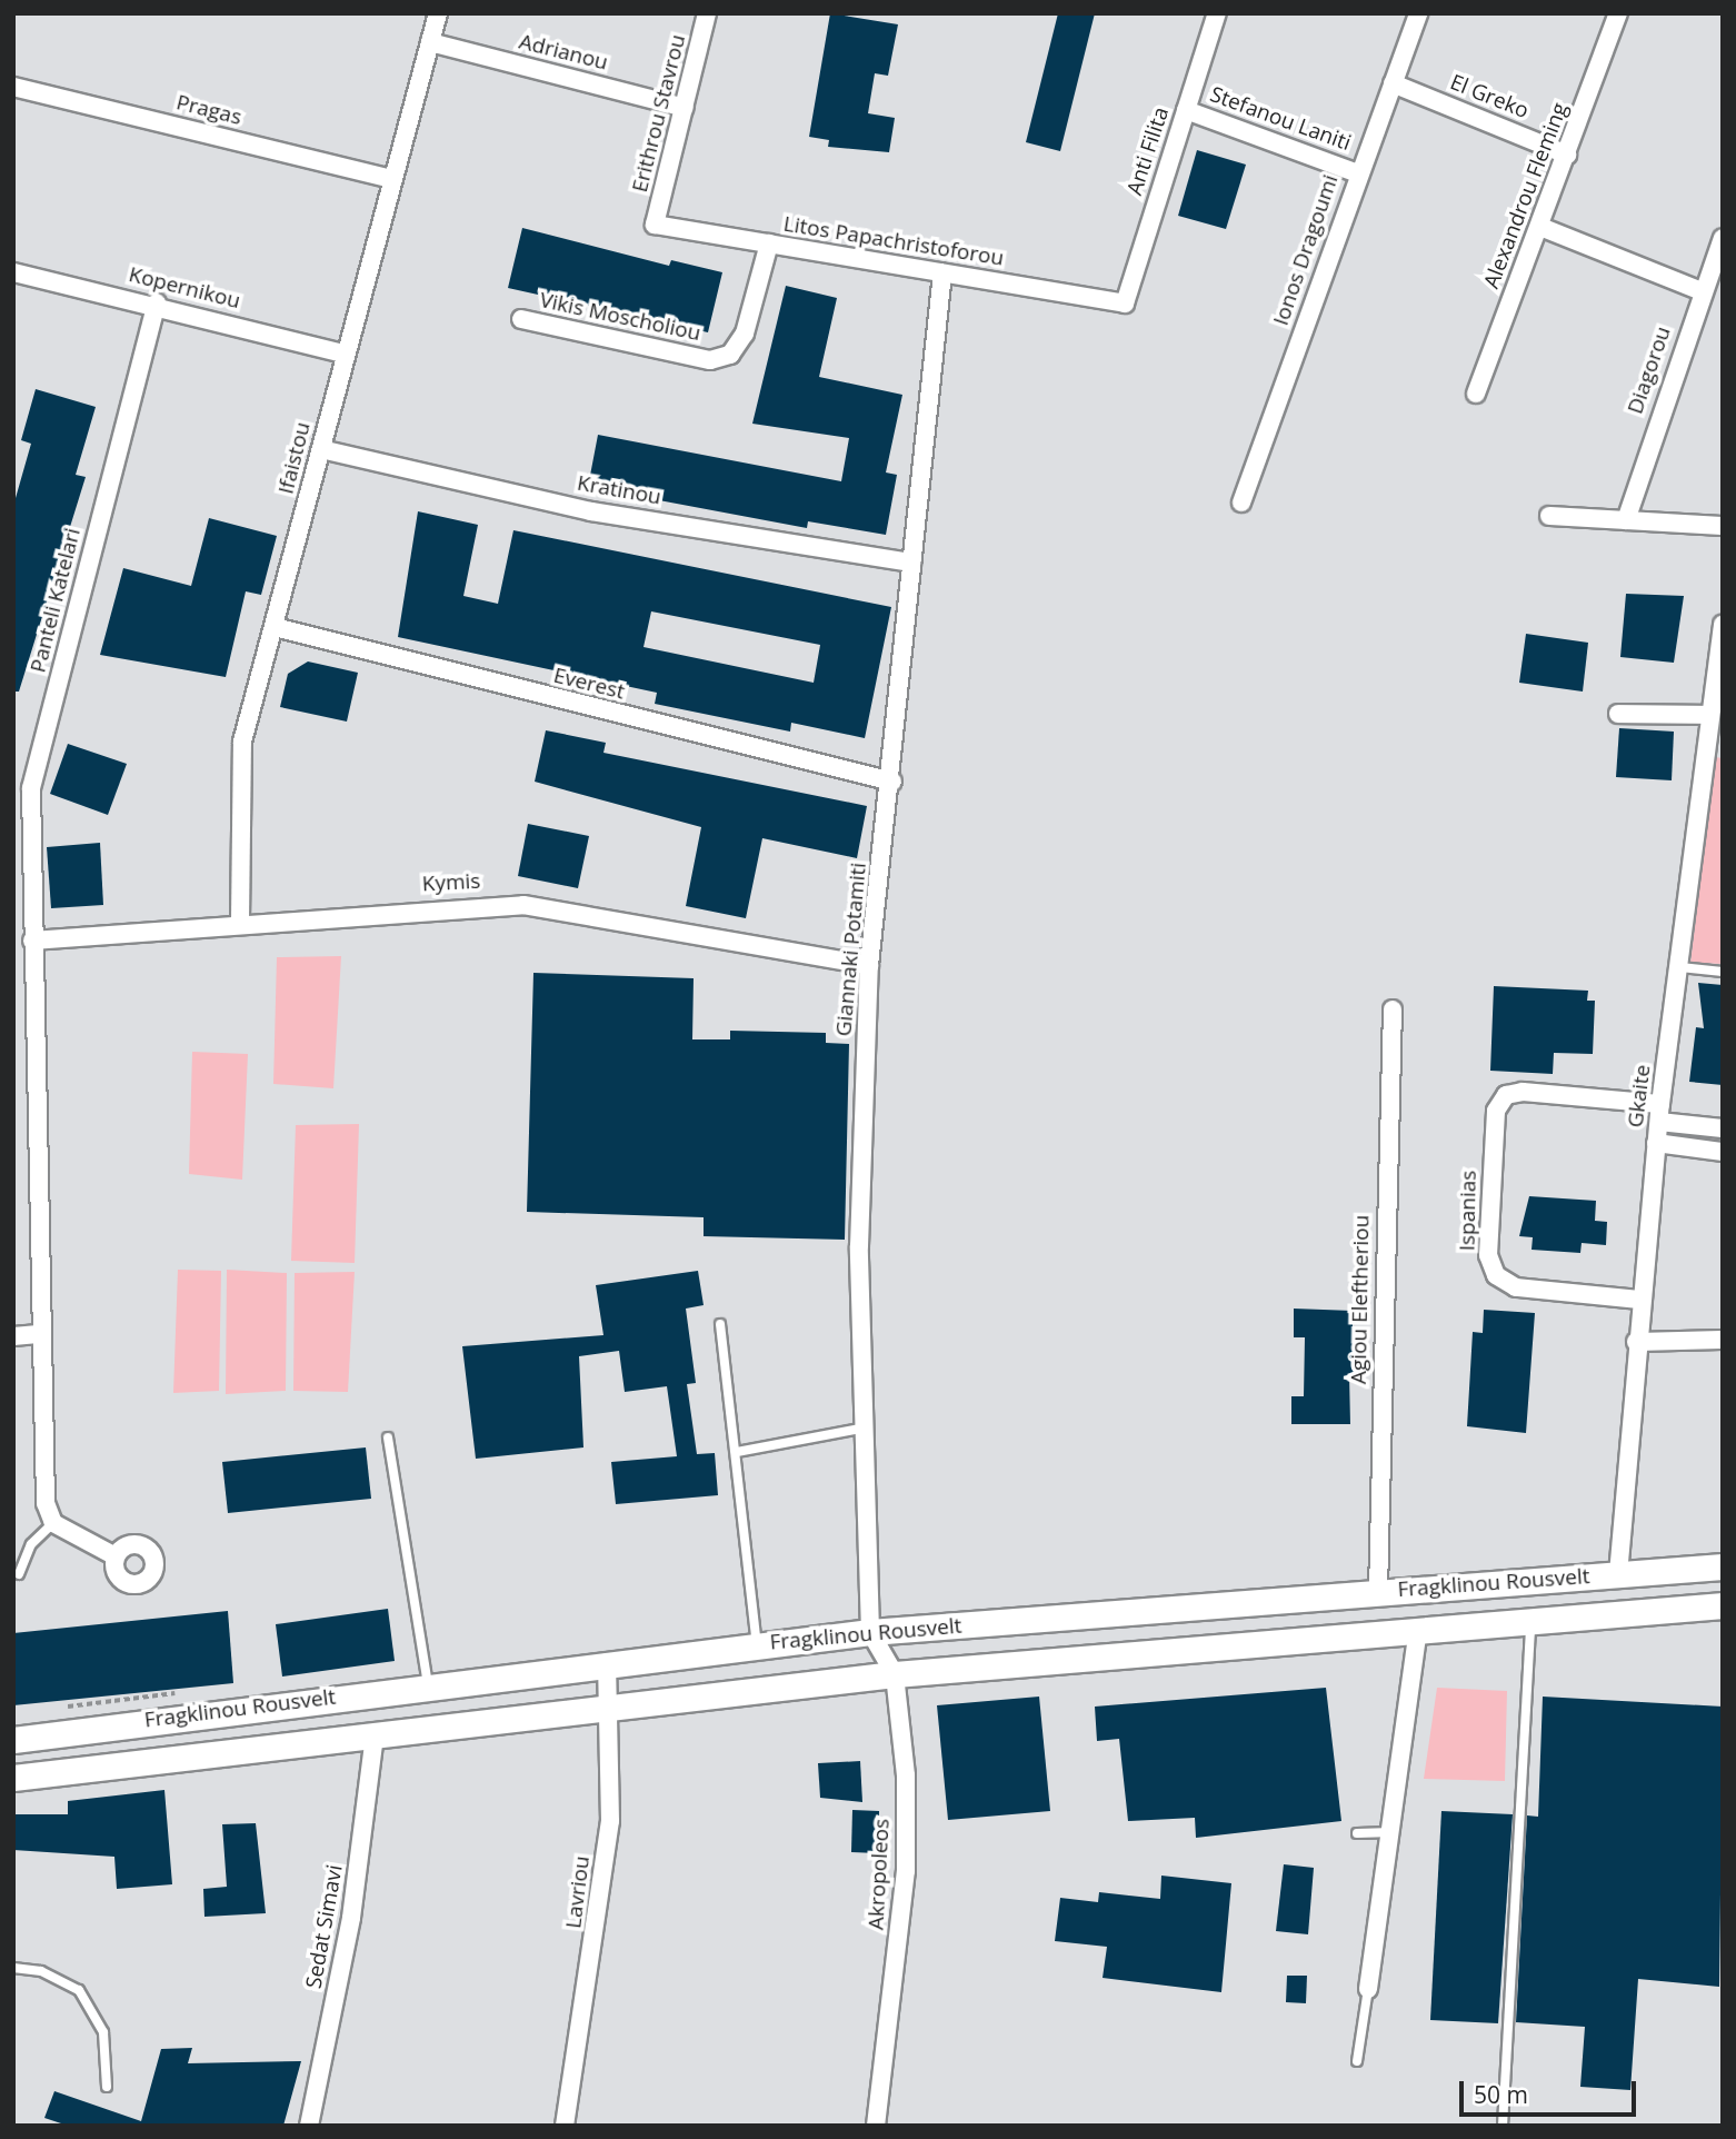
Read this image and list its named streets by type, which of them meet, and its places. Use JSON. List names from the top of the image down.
{
  "streets": {
    "main road": ["Fragklinou Rousvelt"],
    "street": [
      "Adrianou",
      "El Greko",
      "Pragas",
      "Erithrou Stavrou",
      "Stefanou Laniti",
      "Anti Filita",
      "Alexandrou Fleming",
      "Litos Papachristoforou",
      "Ionos Dragoumi",
      "Kopernikou",
      "Vikis Moscholiou",
      "Diagorou",
      "Ifaistou",
      "Kratinou",
      "Panteli Katelari",
      "Everest",
      "Kymis",
      "Giannaki Potamiti",
      "Gkaite",
      "Ispanias",
      "Agiou Eleftheriou",
      "Akropoleos",
      "Lavriou",
      "Sedat Simavi"
    ]
  },
  "crossings": [
    ["Adrianou", "Erithrou Stavrou"],
    ["Adrianou", "Ifaistou"],
    ["El Greko", "Alexandrou Fleming"],
    ["El Greko", "Ionos Dragoumi"],
    ["Pragas", "Ifaistou"],
    ["Erithrou Stavrou", "Litos Papachristoforou"],
    ["Stefanou Laniti", "Anti Filita"],
    ["Stefanou Laniti", "Ionos Dragoumi"],
    ["Anti Filita", "Litos Papachristoforou"],
    ["Litos Papachristoforou", "Vikis Moscholiou"],
    ["Litos Papachristoforou", "Giannaki Potamiti"],
    ["Kopernikou", "Ifaistou"],
    ["Kopernikou", "Panteli Katelari"],
    ["Ifaistou", "Kratinou"],
    ["Ifaistou", "Everest"],
    ["Ifaistou", "Kymis"],
    ["Kratinou", "Giannaki Potamiti"],
    ["Panteli Katelari", "Kymis"],
    ["Everest", "Giannaki Potamiti"],
    ["Kymis", "Giannaki Potamiti"],
    ["Giannaki Potamiti", "Fragklinou Rousvelt"],
    ["Giannaki Potamiti", "Akropoleos"],
    ["Gkaite", "Ispanias"],
    ["Gkaite", "Fragklinou Rousvelt"],
    ["Agiou Eleftheriou", "Fragklinou Rousvelt"],
    ["Fragklinou Rousvelt", "Akropoleos"],
    ["Fragklinou Rousvelt", "Lavriou"],
    ["Fragklinou Rousvelt", "Sedat Simavi"]
  ],
  "scale_bar": "50 m"
}
